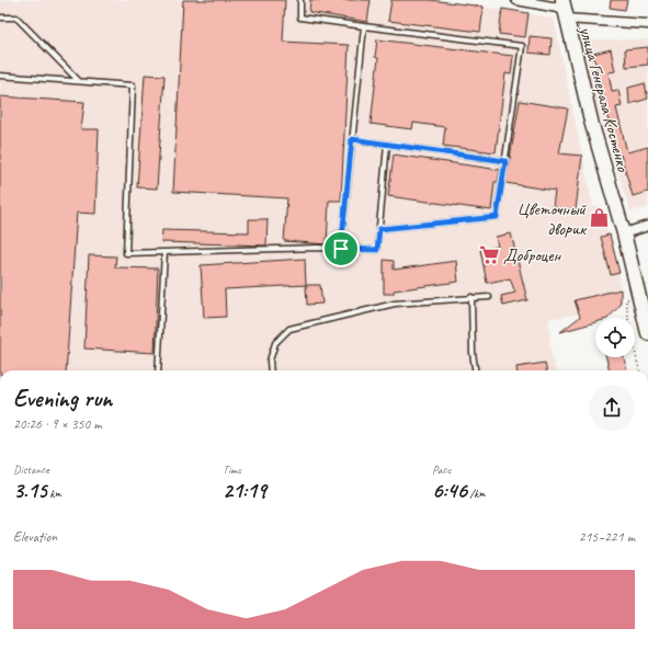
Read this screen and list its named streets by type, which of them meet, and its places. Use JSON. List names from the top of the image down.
{
  "streets": {
    "main road": ["улица Генерала Костенко"]
  },
  "places": {
    "shop": ["Цветочный дворик"],
    "supermarket": ["Доброцен"]
  },
  "page": {
    "heading": ["Evening run", "20:26 · 9 × 350 m"],
    "stats": [
      ["Distance", "3.15 km"],
      ["Time", "21:19"],
      ["Pace", "6:46 /km"]
    ],
    "chart": ["Elevation", "215–221 m"]
  }
}
